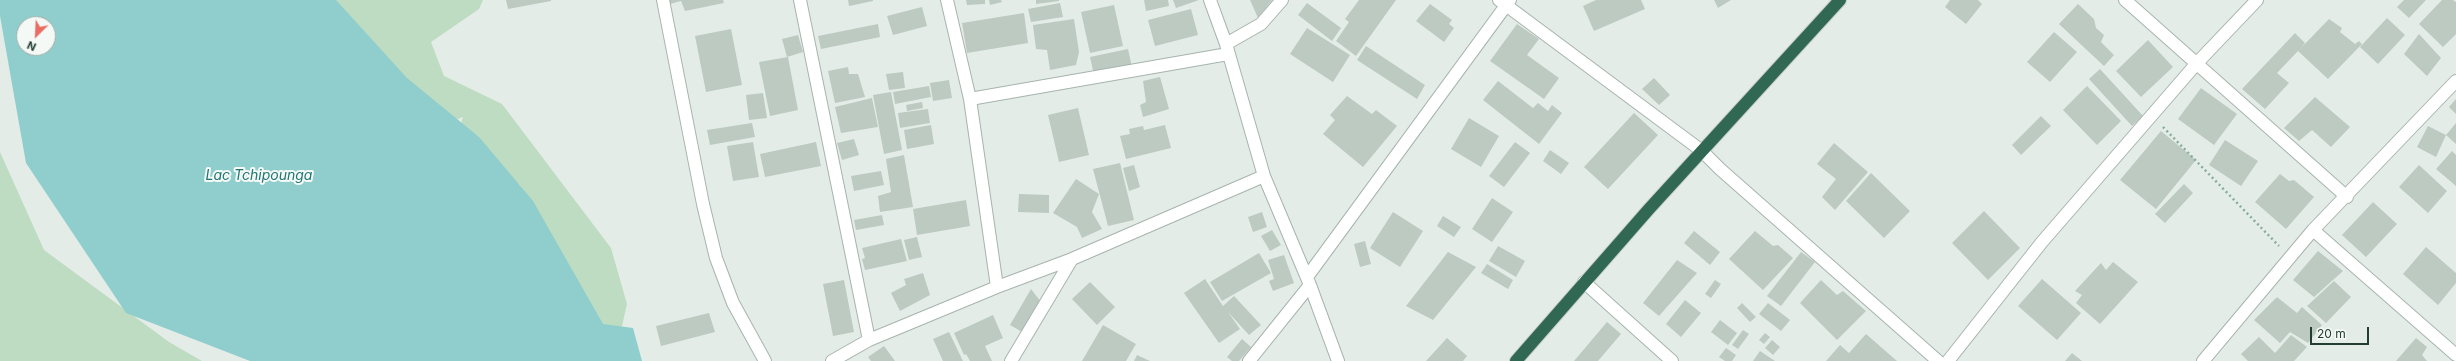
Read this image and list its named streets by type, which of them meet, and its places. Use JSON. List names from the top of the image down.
{
  "water": ["Lac Tchipounga"],
  "scale_bar": "20 m",
  "north": "bottom left"
}
